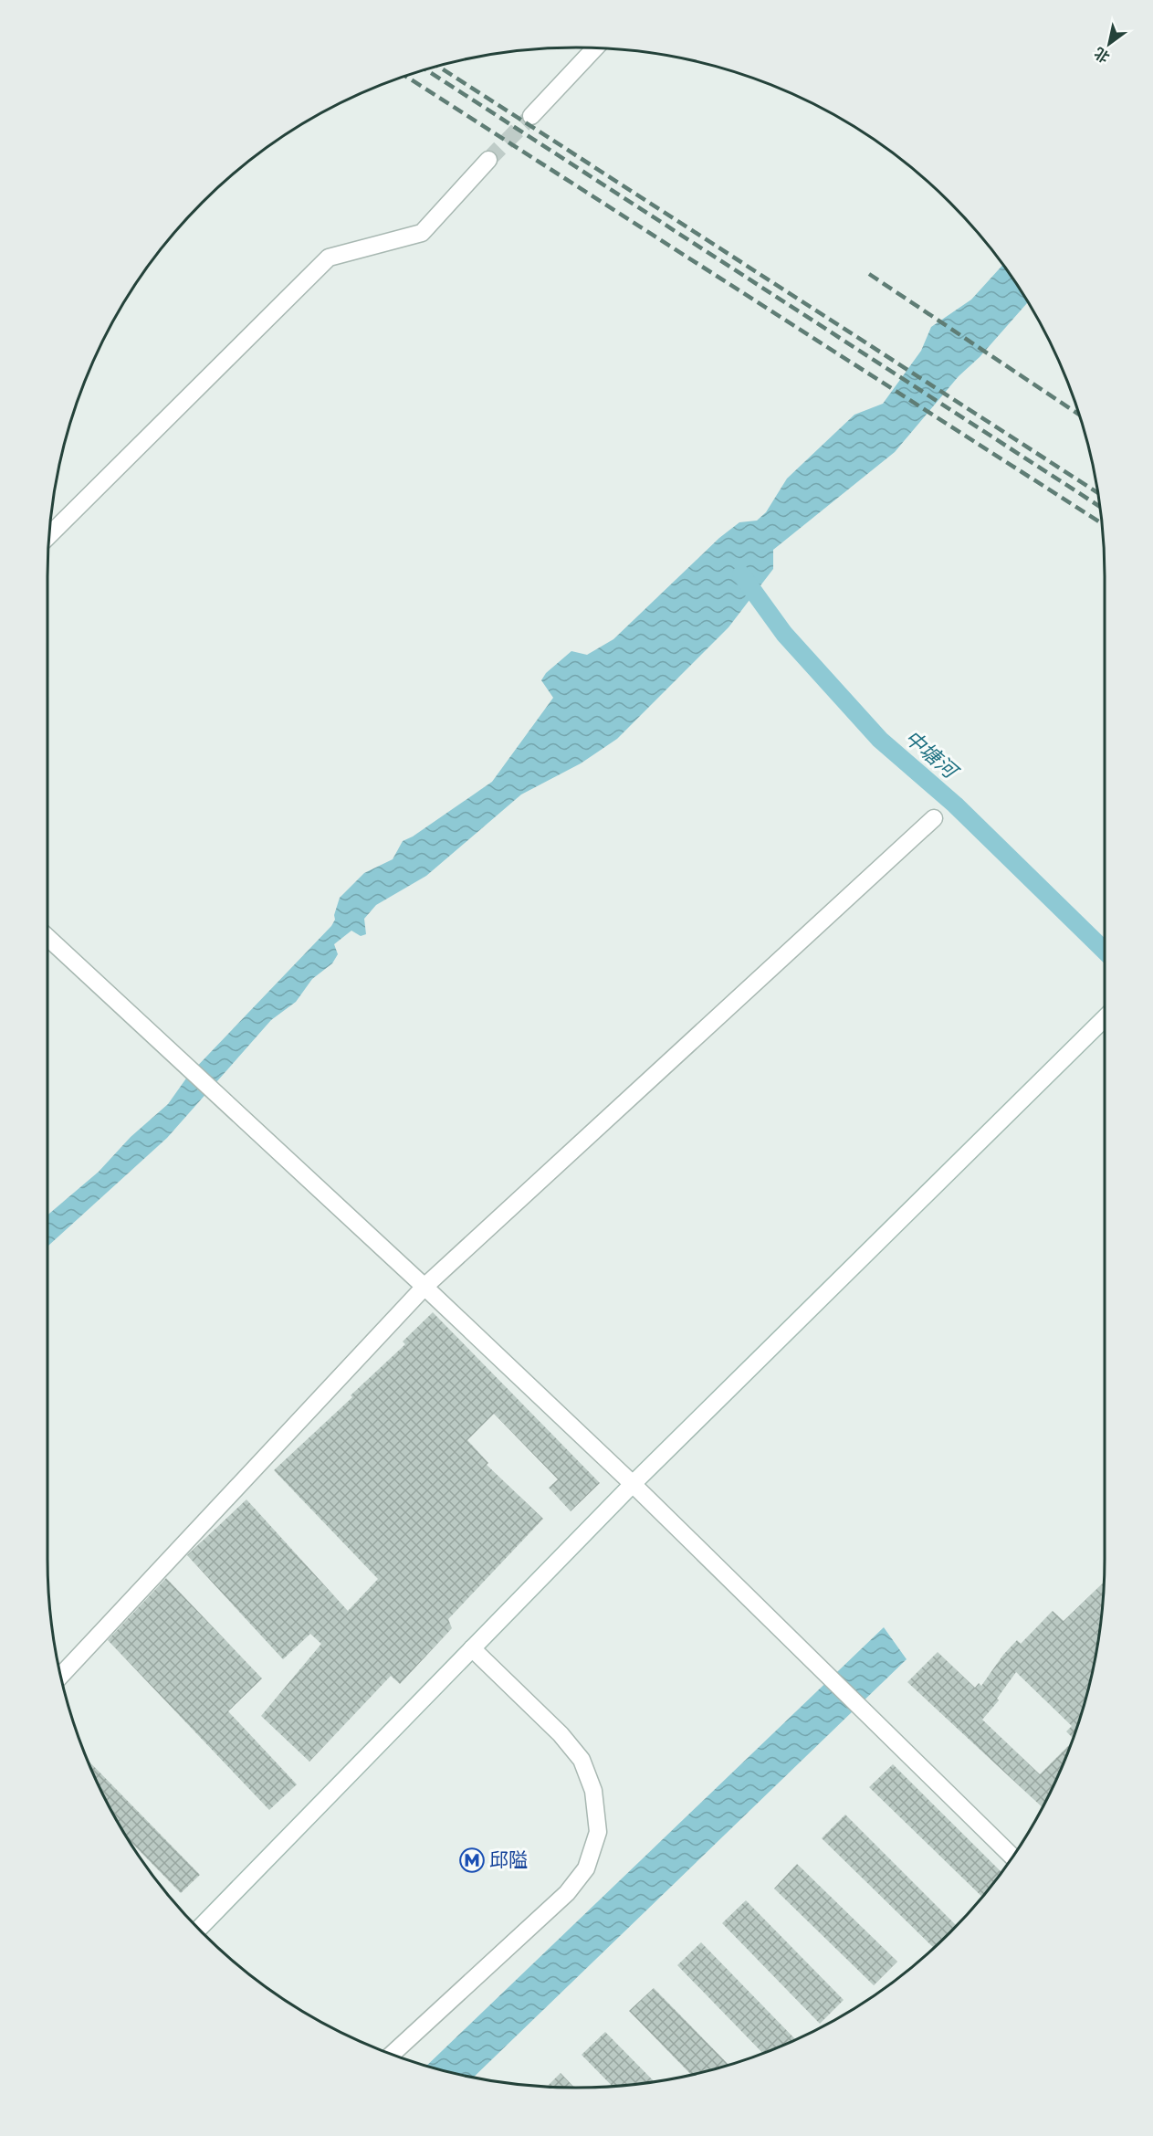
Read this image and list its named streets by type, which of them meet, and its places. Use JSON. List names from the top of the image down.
{
  "water": ["中塘河"],
  "places": {
    "metro station": ["邱隘"]
  },
  "north": "bottom left"
}
